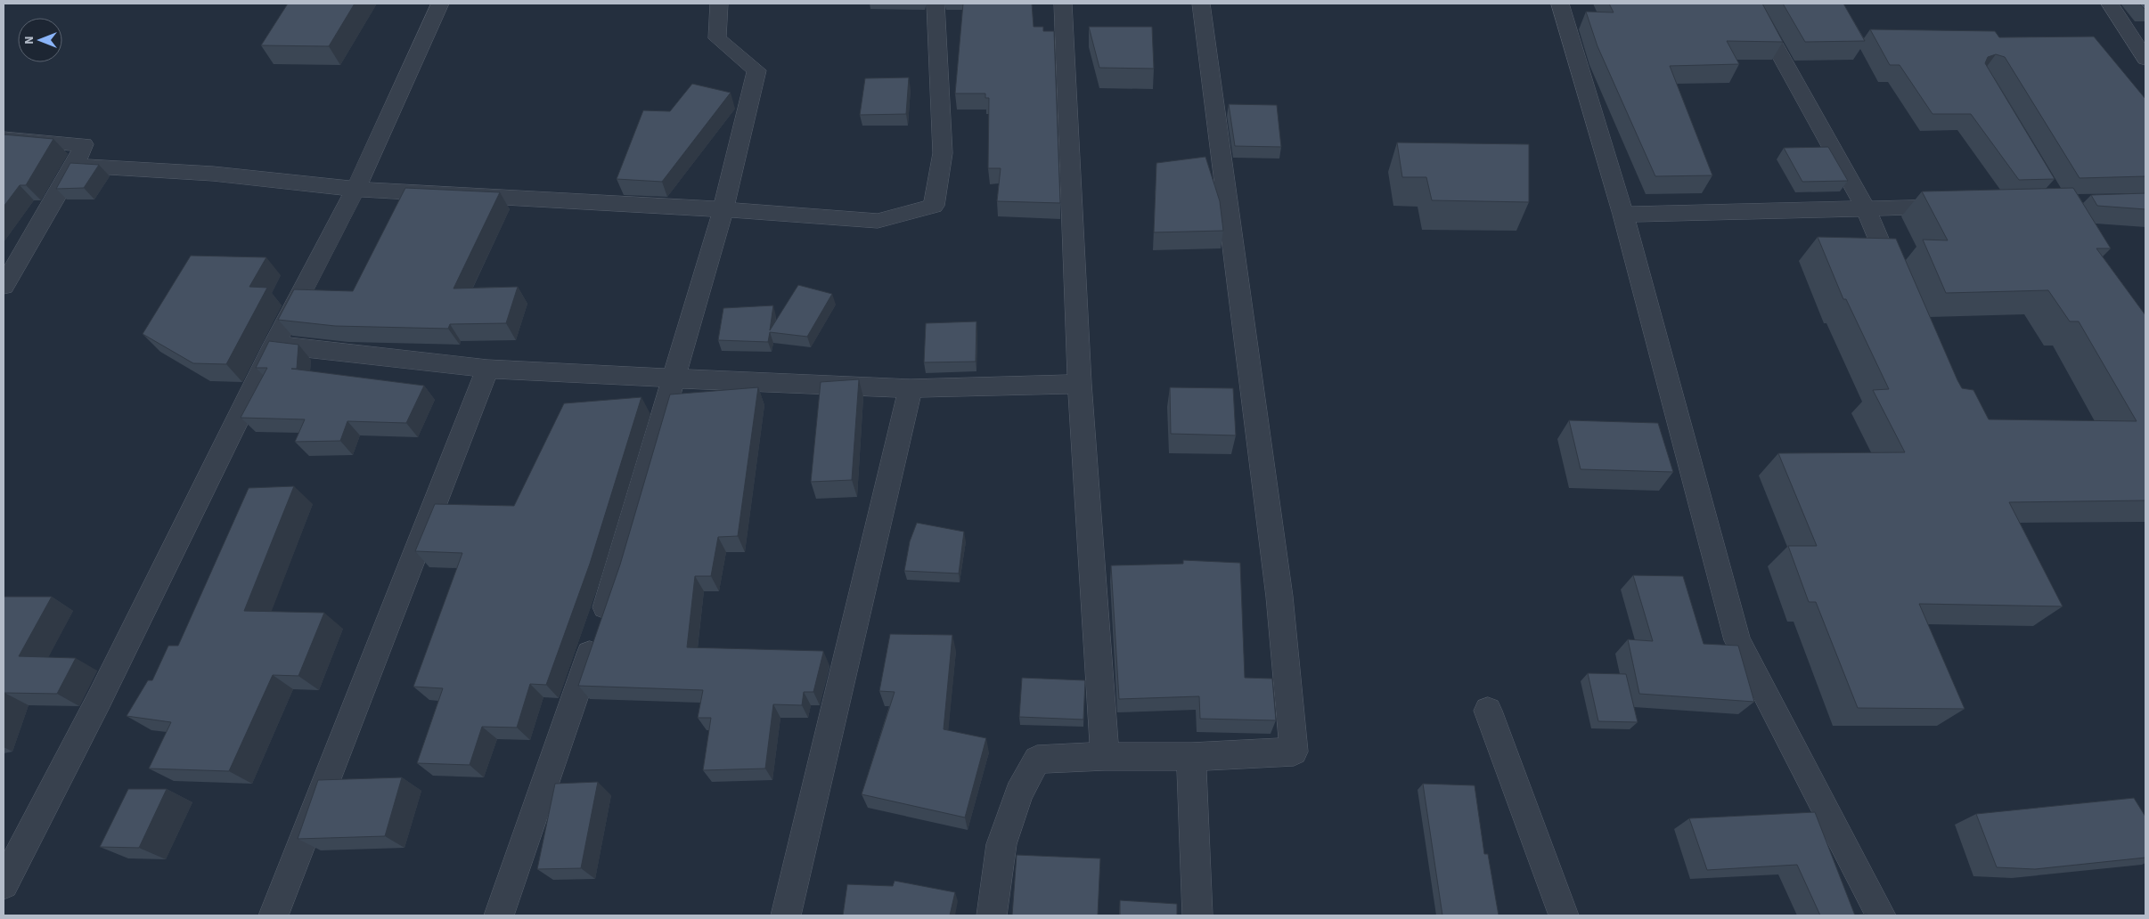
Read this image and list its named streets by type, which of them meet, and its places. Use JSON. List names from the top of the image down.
{
  "north": "left"
}
